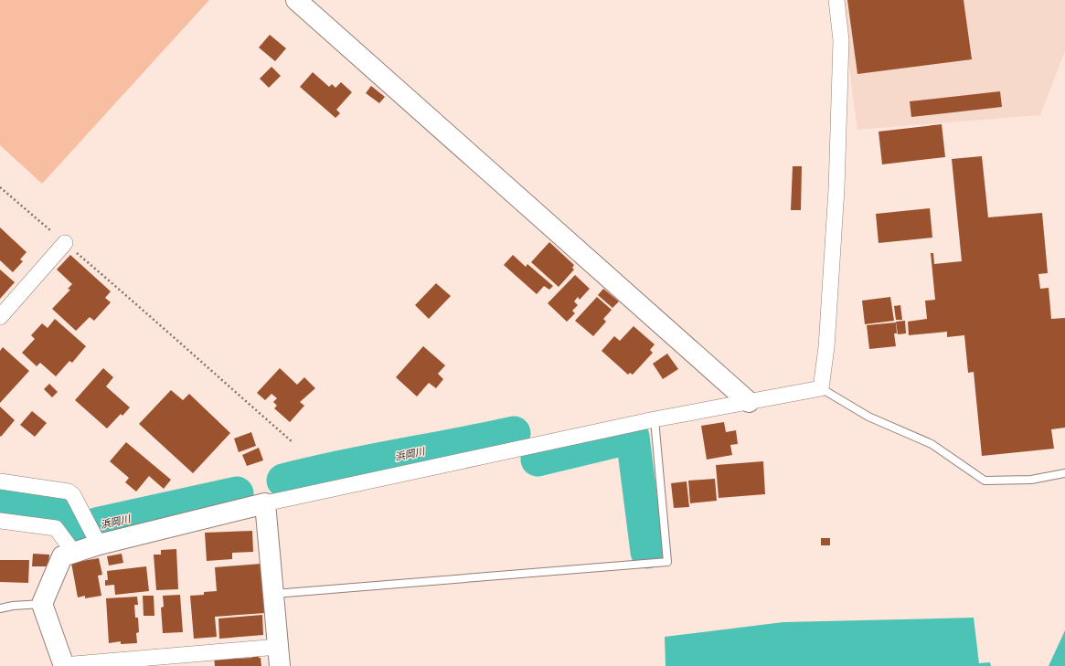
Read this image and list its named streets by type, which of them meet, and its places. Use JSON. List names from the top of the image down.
{
  "water": ["浜岡川"]
}
